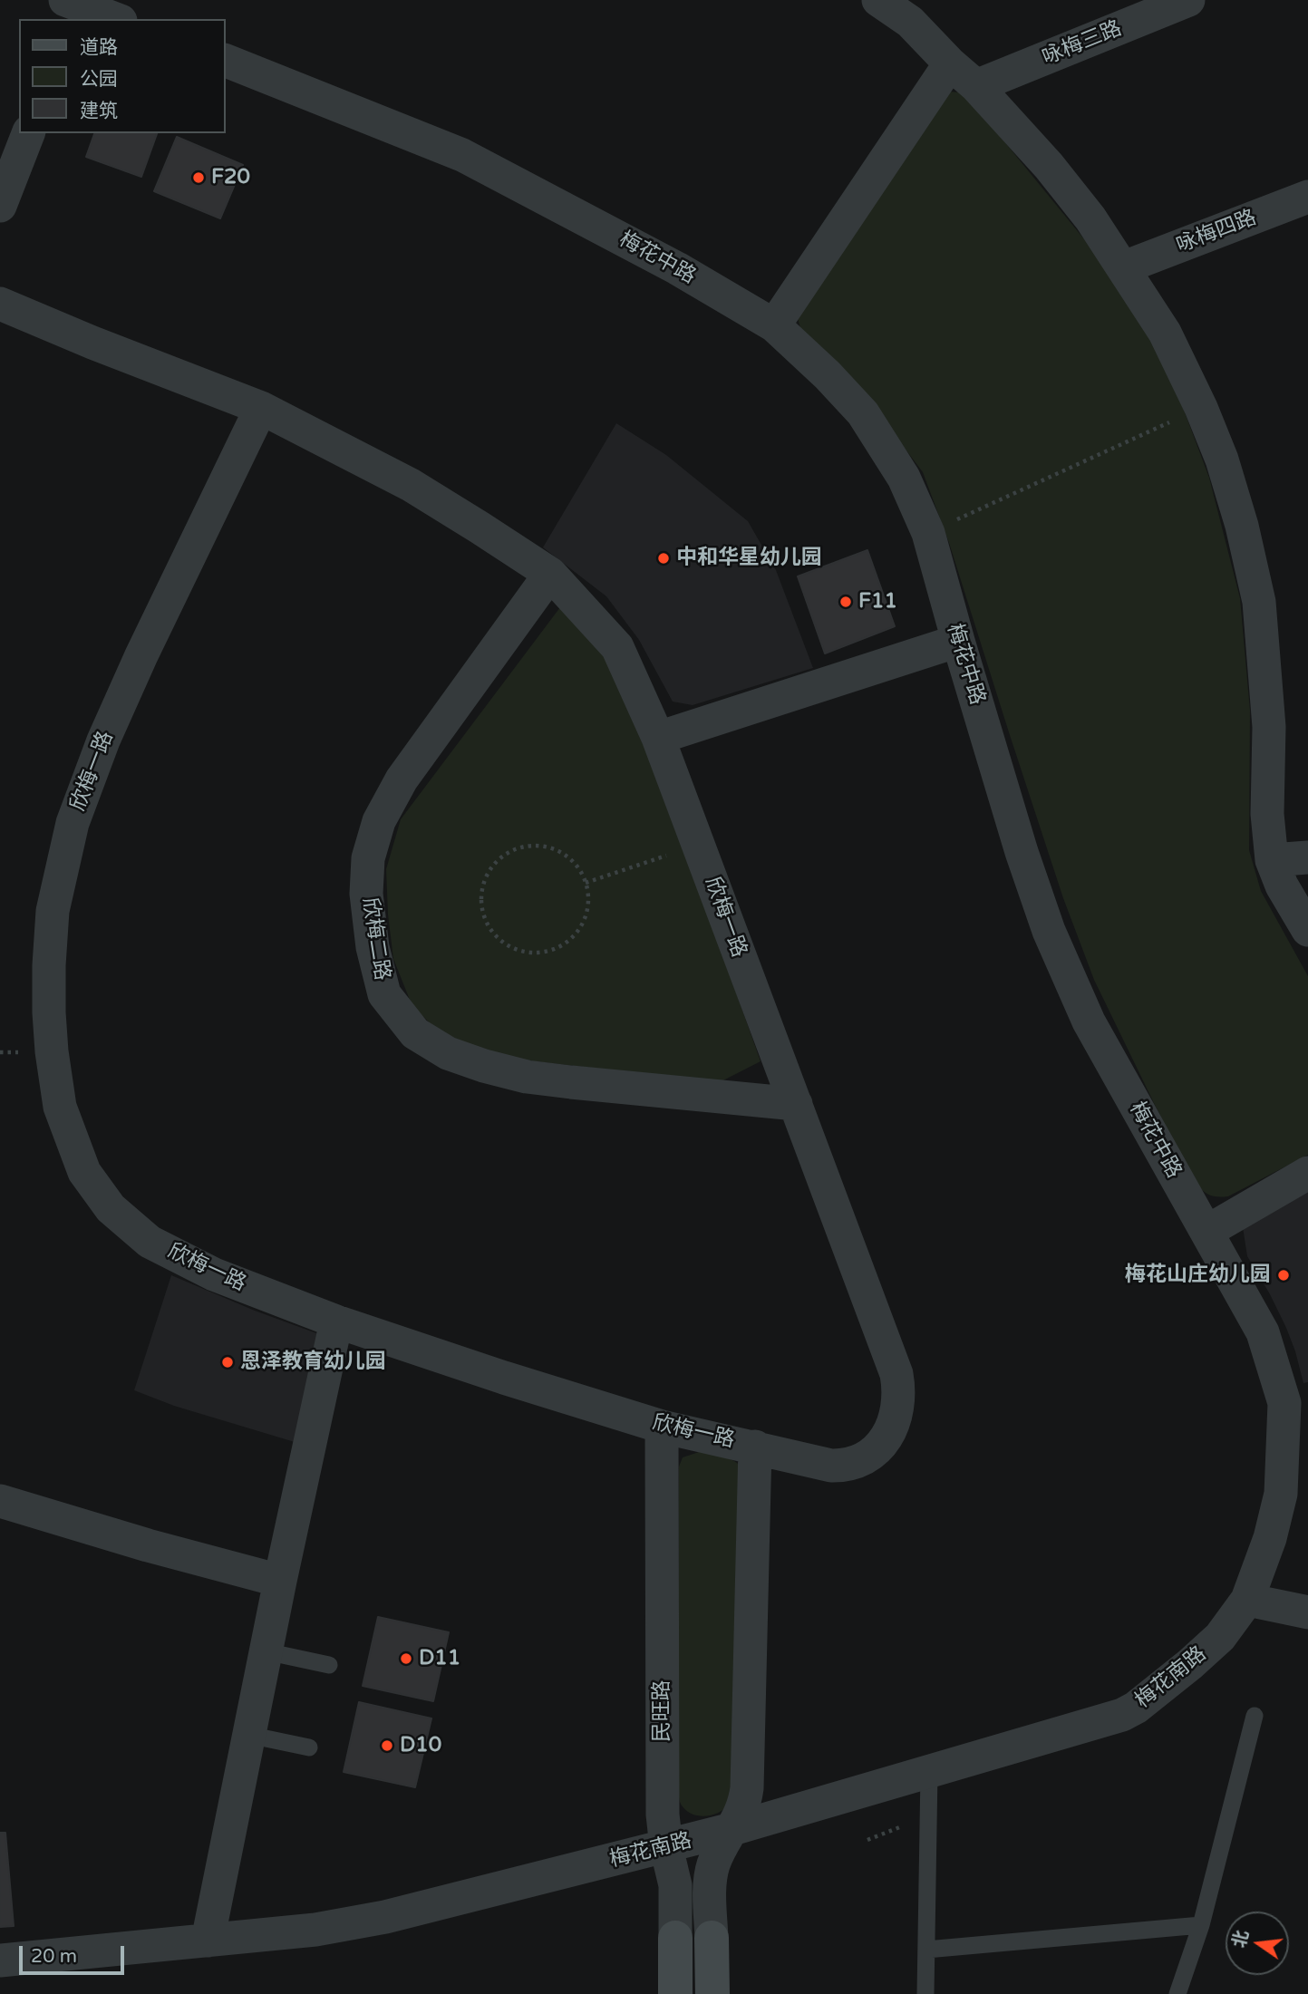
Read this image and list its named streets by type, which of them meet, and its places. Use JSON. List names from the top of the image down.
{
  "streets": {
    "main road": ["民旺路"],
    "street": [
      "咏梅三路",
      "咏梅四路",
      "梅花中路",
      "欣梅一路",
      "欣梅二路",
      "梅花南路"
    ]
  },
  "crossings": [
    ["梅花中路", "梅花南路"],
    ["欣梅一路", "欣梅二路"],
    ["欣梅一路", "民旺路"],
    ["梅花南路", "民旺路"]
  ],
  "places": [
    "F20",
    "中和华星幼儿园",
    "F11",
    "梅花山庄幼儿园",
    "恩泽教育幼儿园",
    "D11",
    "D10"
  ],
  "legend": ["道路", "公园", "建筑"],
  "scale_bar": "20 m",
  "north": "left"
}
